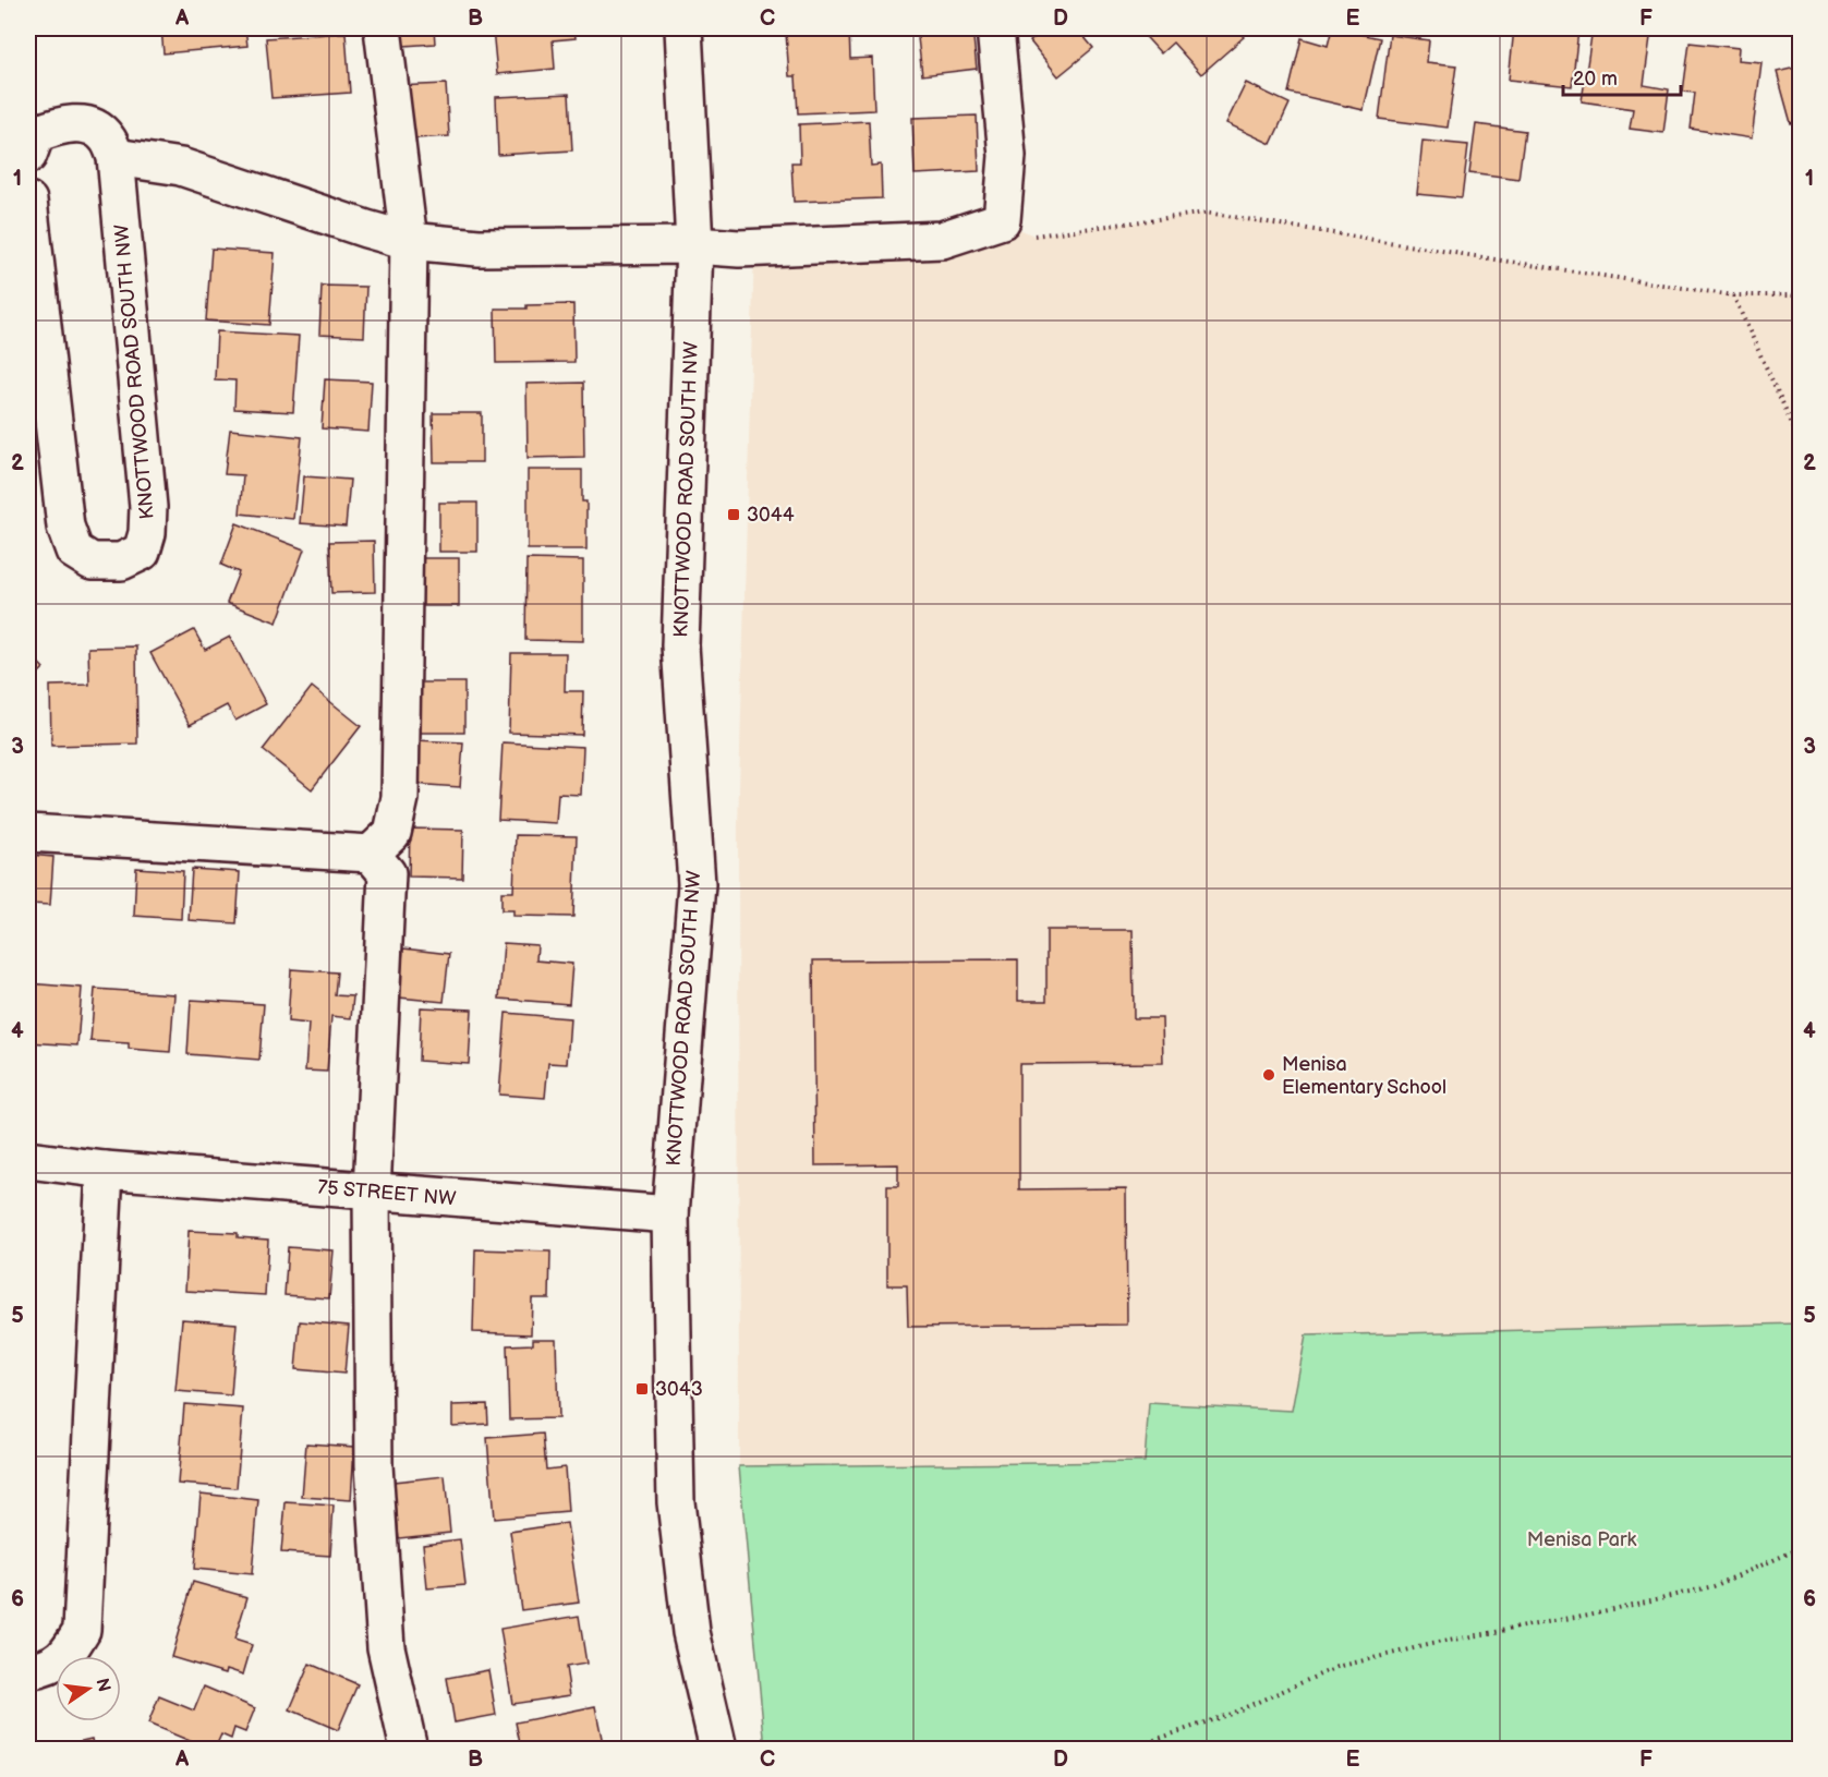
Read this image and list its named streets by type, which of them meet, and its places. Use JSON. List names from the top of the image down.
{
  "streets": {
    "street": ["KNOTTWOOD ROAD SOUTH NW", "75 STREET NW"]
  },
  "crossings": [
    ["KNOTTWOOD ROAD SOUTH NW", "75 STREET NW"]
  ],
  "parks": ["Menisa Park"],
  "places": {
    "transit": ["3044", "3043"],
    "other": ["Menisa Elementary School"]
  },
  "scale_bar": "20 m",
  "north": "right",
  "grid": {
    "columns": [
      "A",
      "B",
      "C",
      "D",
      "E",
      "F"
    ],
    "rows": [
      "1",
      "2",
      "3",
      "4",
      "5",
      "6"
    ]
  }
}
